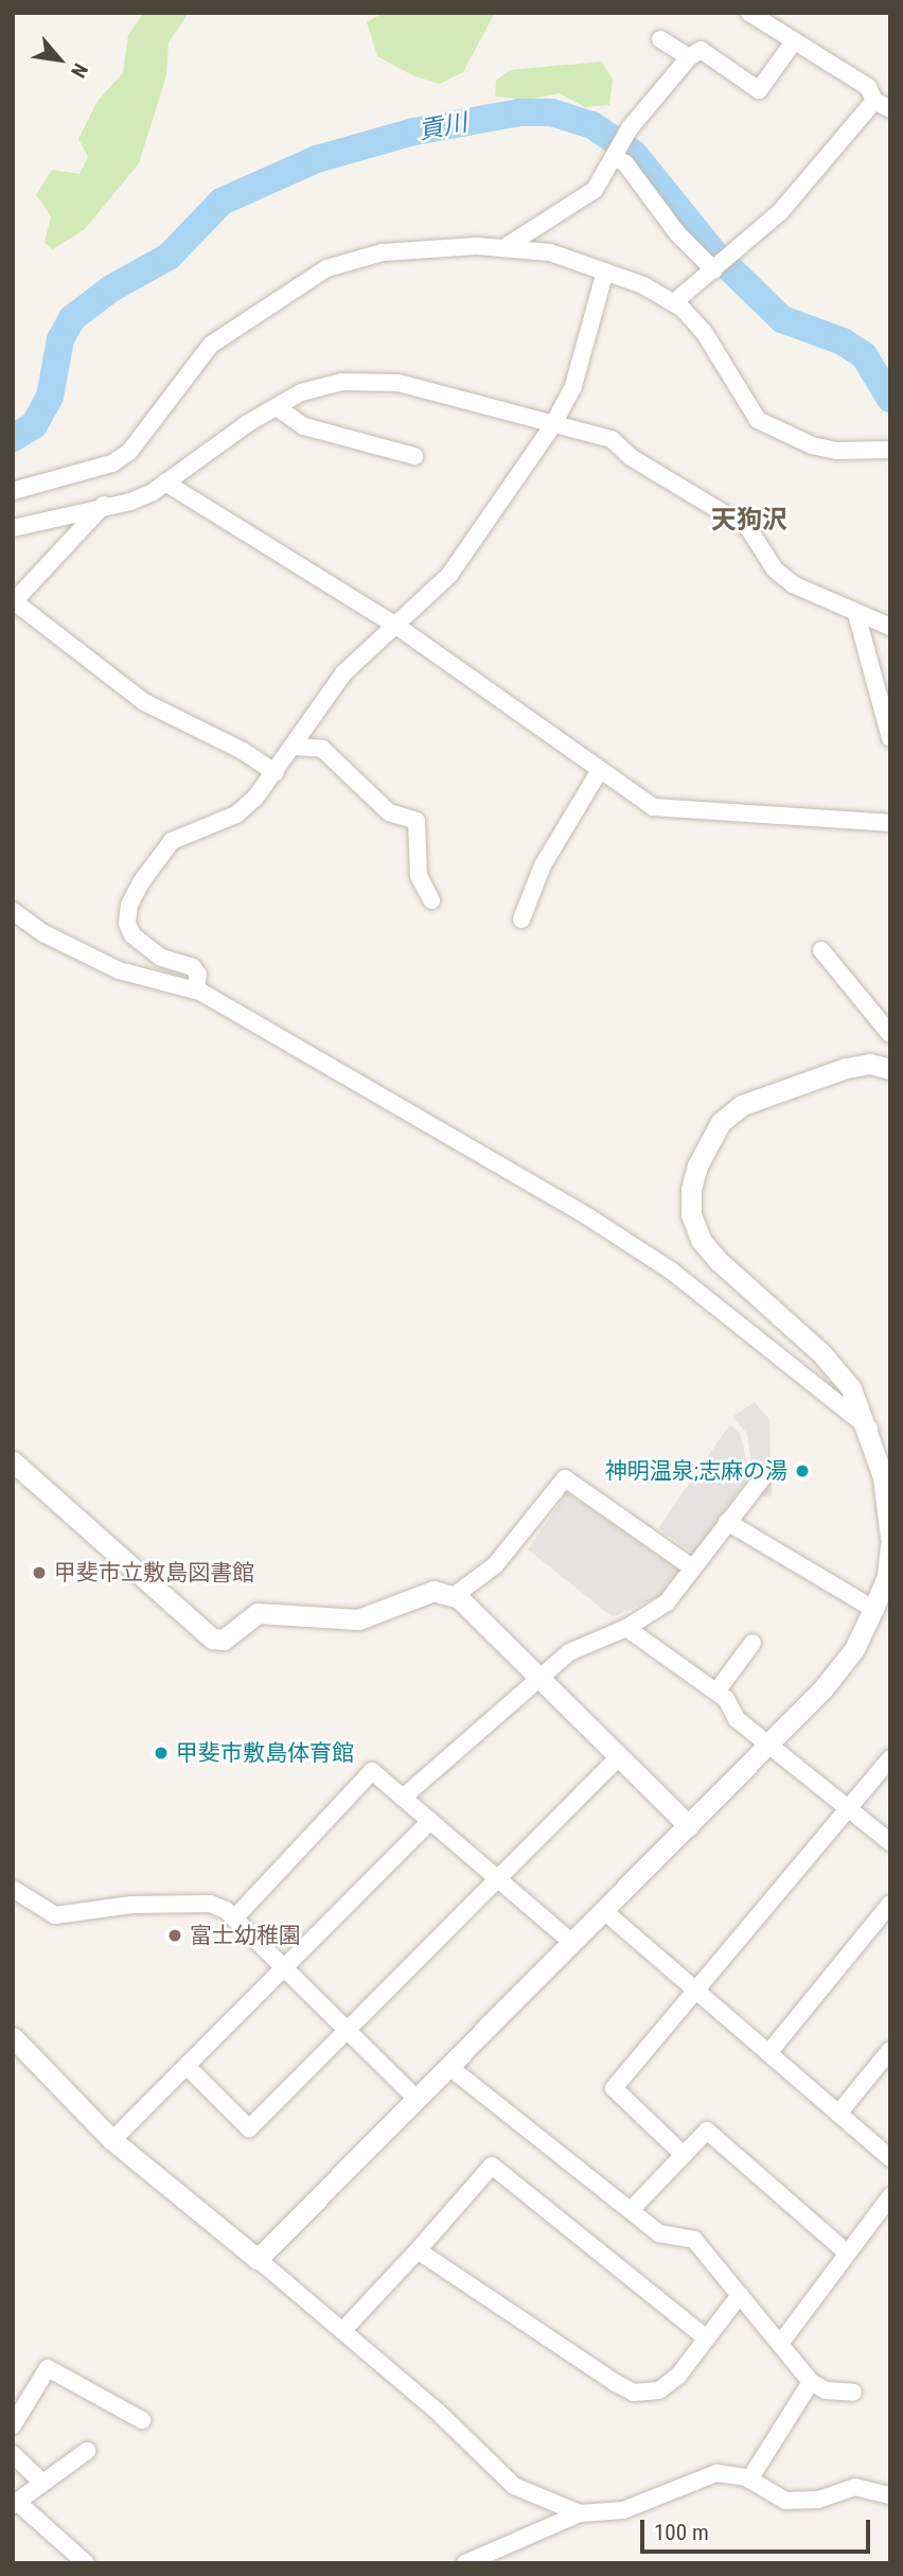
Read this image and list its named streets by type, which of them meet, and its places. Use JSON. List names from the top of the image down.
{
  "districts": ["天狗沢"],
  "water": ["貢川"],
  "places": [
    "神明温泉;志麻の湯",
    "甲斐市立敷島図書館",
    "甲斐市敷島体育館",
    "富士幼稚園"
  ],
  "scale_bar": "100 m",
  "north": "bottom right"
}
